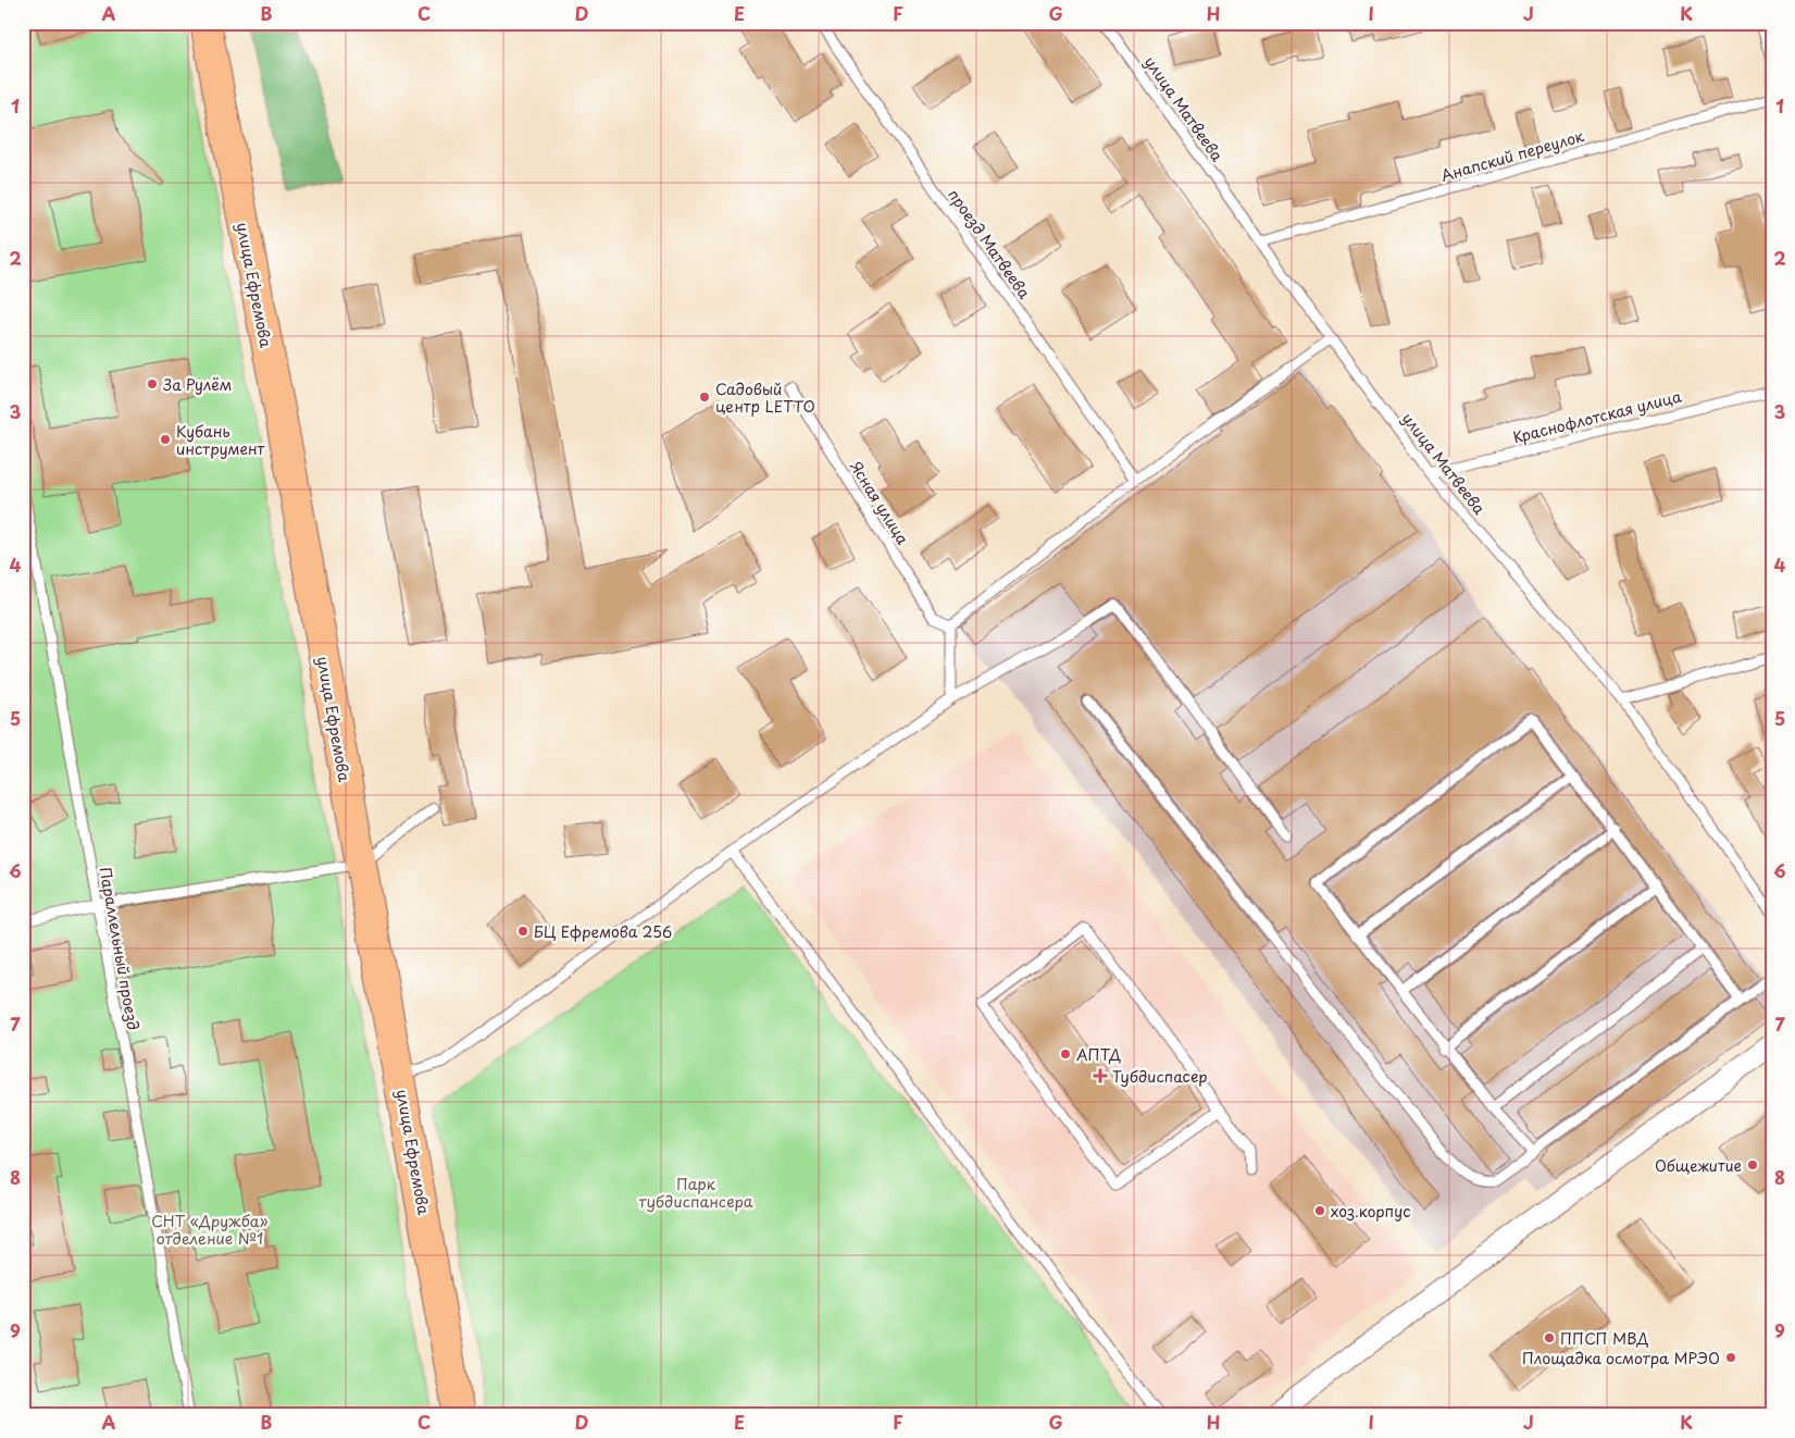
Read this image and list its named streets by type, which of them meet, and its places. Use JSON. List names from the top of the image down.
{
  "streets": {
    "main road": ["улица Ефремова"],
    "lane": [
      "улица Матвеева",
      "Анапский переулок",
      "проезд Матвеева",
      "Краснофлотская улица",
      "Ясная улица",
      "Параллельный проезд"
    ]
  },
  "crossings": [
    ["улица Матвеева", "Анапский переулок"],
    ["улица Матвеева", "Краснофлотская улица"]
  ],
  "parks": ["Парк тубдиспансера", "СНТ «Дружба» отделение №1"],
  "places": {
    "other": [
      "За Рулём",
      "Садовый центр LETTO",
      "Кубань инструмент",
      "БЦ Ефремова 256",
      "АПТД",
      "Общежитие",
      "хоз.корпус",
      "ППСП МВД",
      "Площадка осмотра МРЭО"
    ],
    "health": ["Тубдиспасер"]
  },
  "grid": {
    "columns": [
      "A",
      "B",
      "C",
      "D",
      "E",
      "F",
      "G",
      "H",
      "I",
      "J",
      "K"
    ],
    "rows": [
      "1",
      "2",
      "3",
      "4",
      "5",
      "6",
      "7",
      "8",
      "9"
    ]
  }
}
